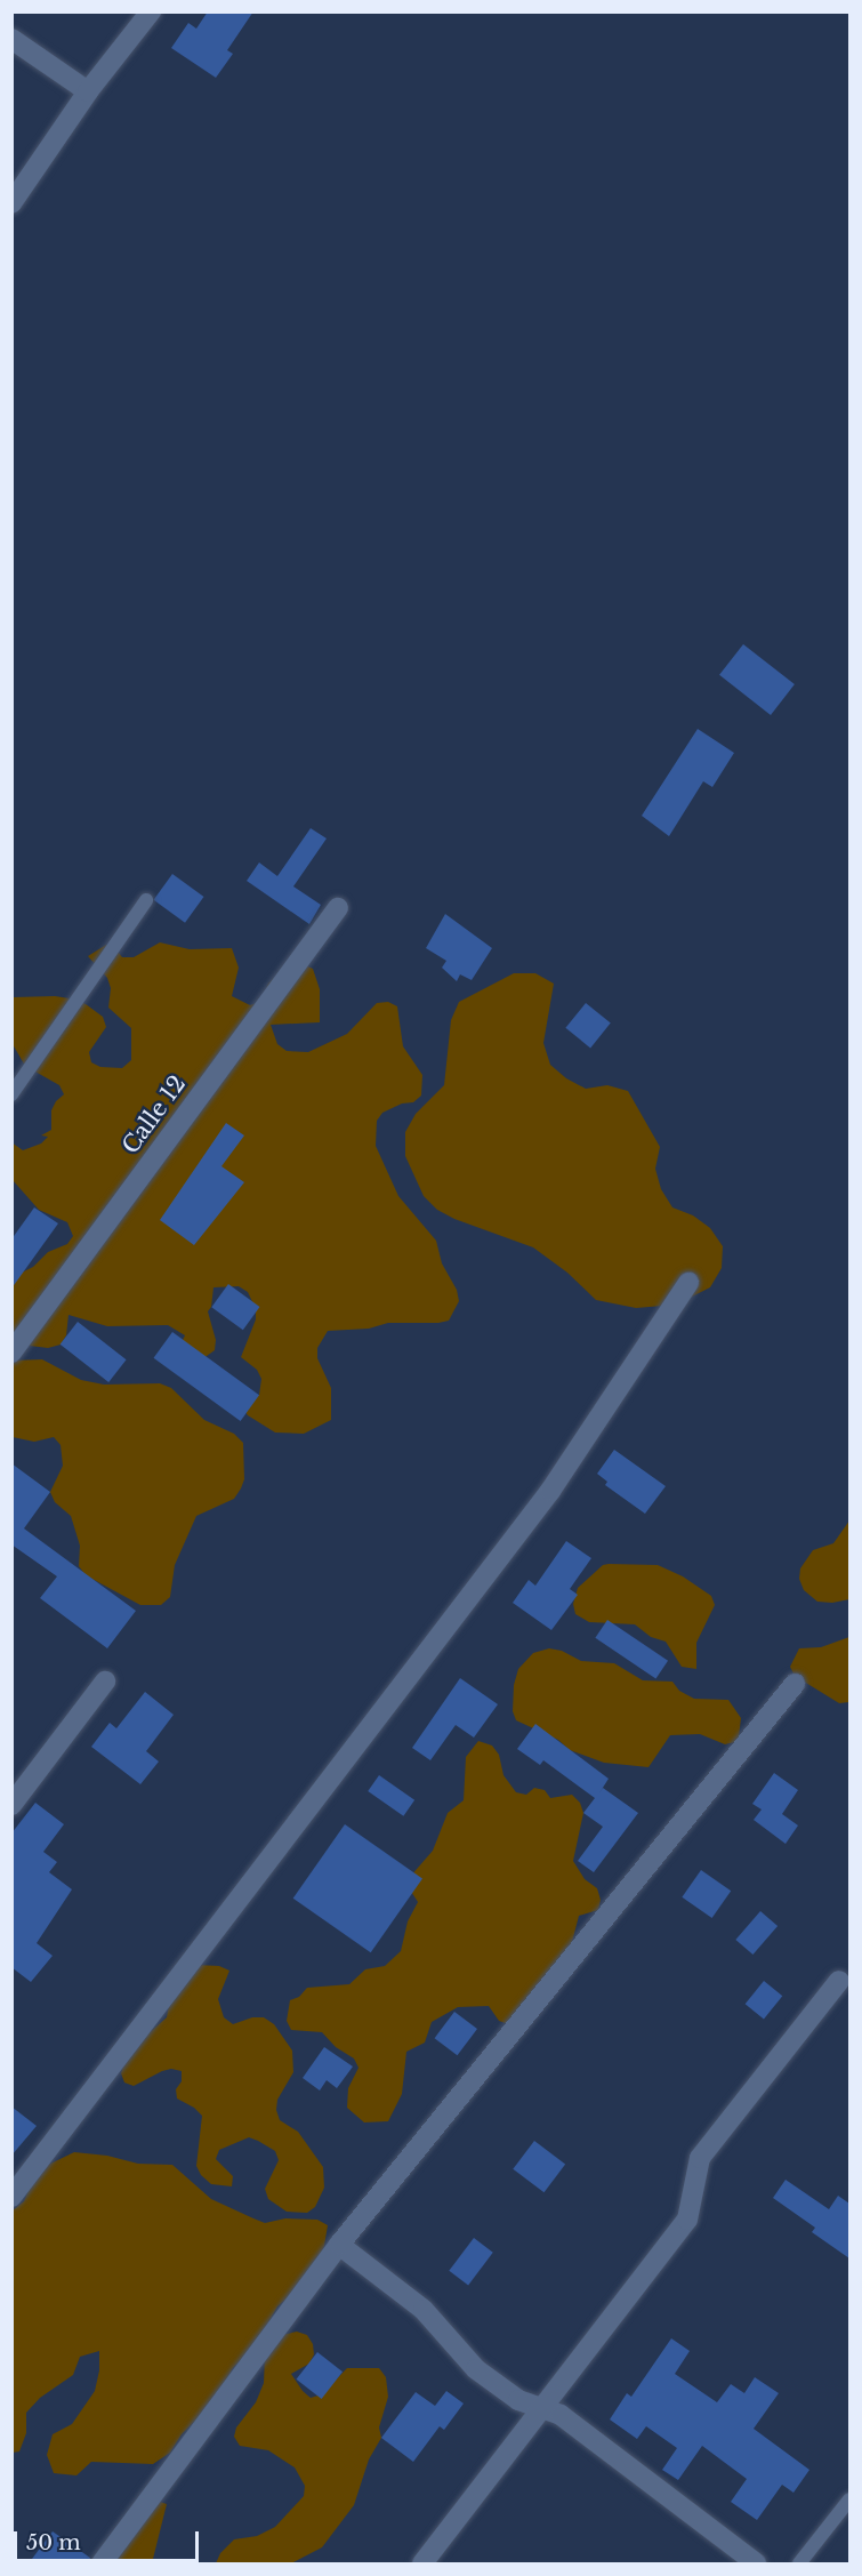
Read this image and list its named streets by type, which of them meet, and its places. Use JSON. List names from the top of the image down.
{
  "streets": {
    "street": ["Calle 12"]
  },
  "scale_bar": "50 m"
}
